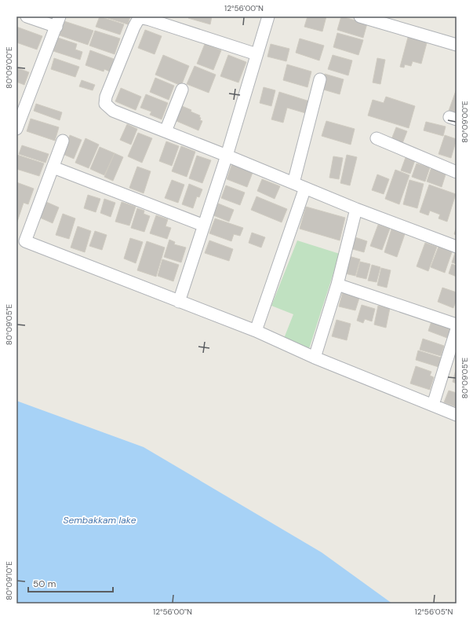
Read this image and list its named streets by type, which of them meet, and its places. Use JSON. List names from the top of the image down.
{
  "water": ["Sembakkam lake"],
  "scale_bar": "50 m",
  "coordinates": [
    "12°56'00\"N",
    "80°09'00\"E",
    "80°09'05\"E",
    "80°09'10\"E",
    "12°56'05\"N"
  ]
}
